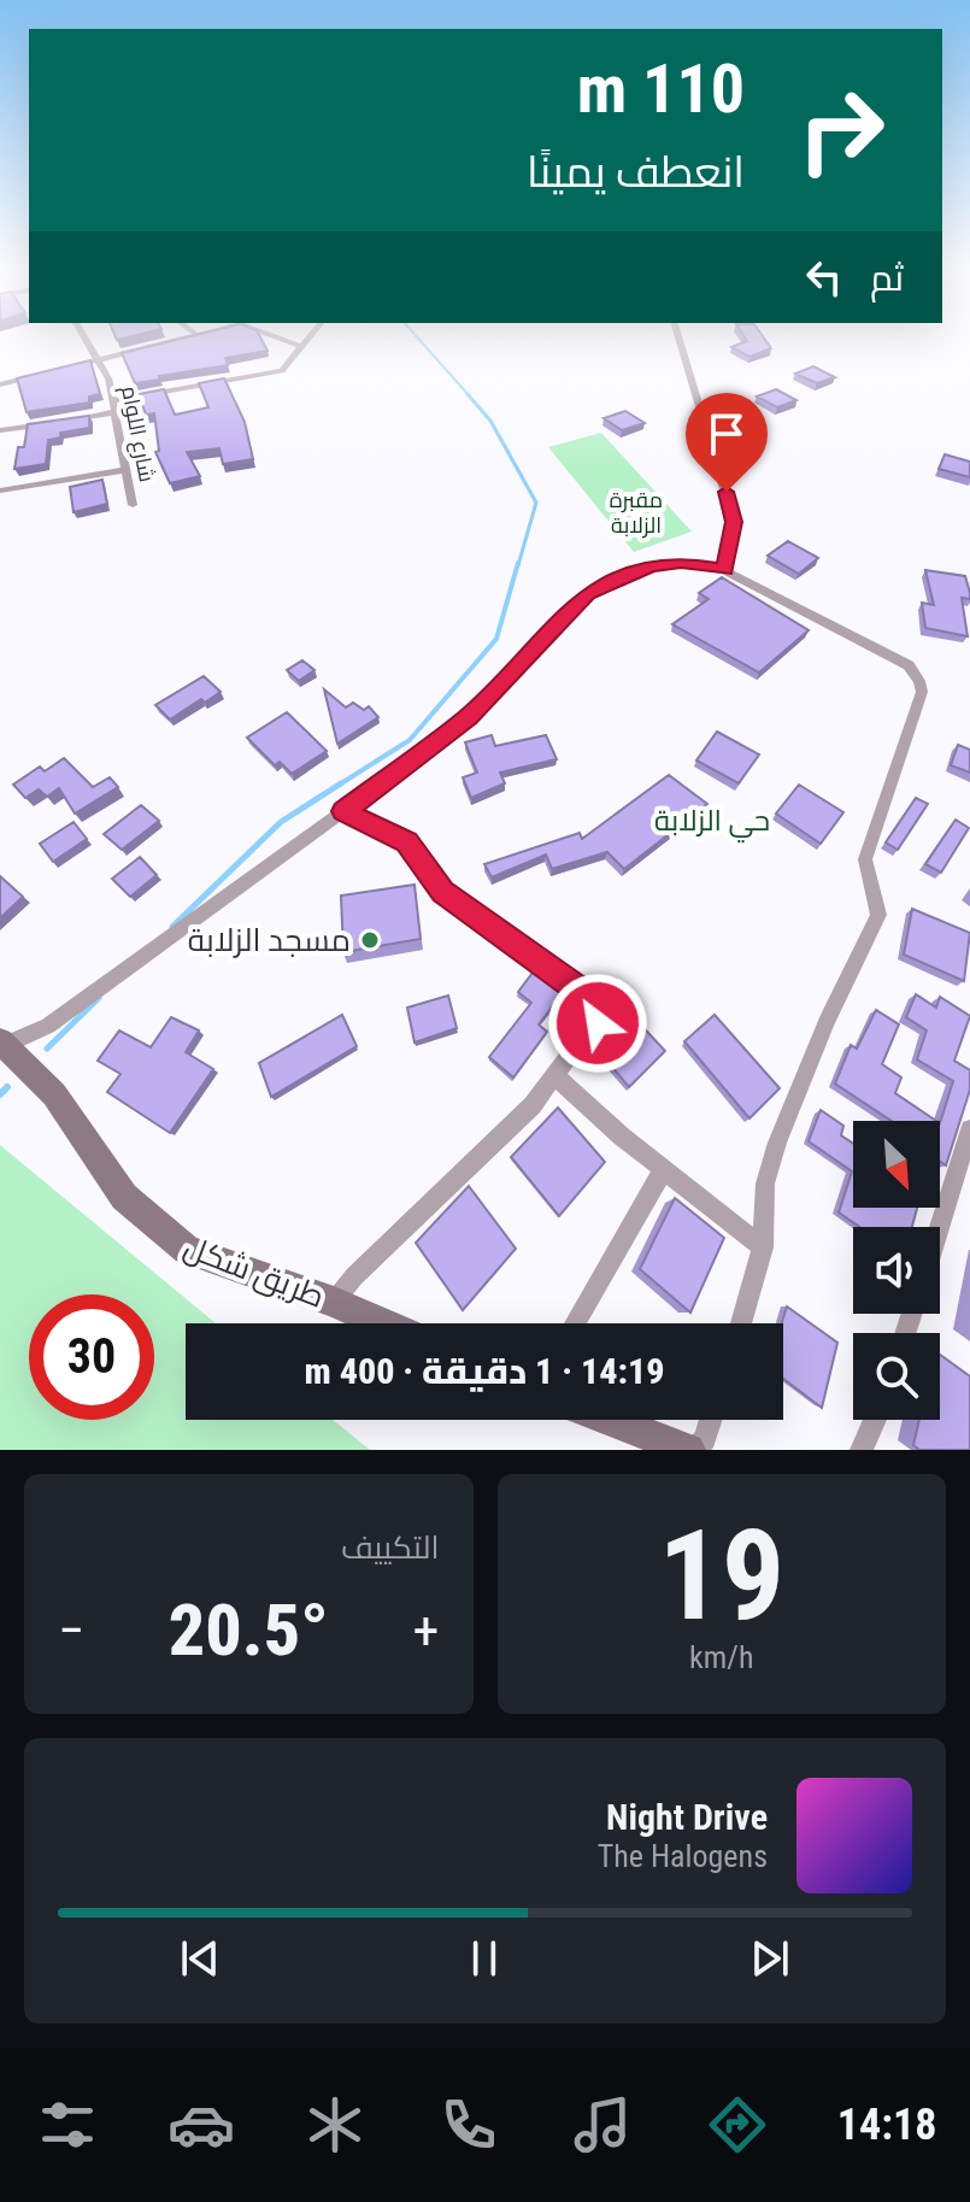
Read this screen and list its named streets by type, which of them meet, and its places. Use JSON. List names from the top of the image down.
{
  "streets": {
    "main road": ["طريق شكل"],
    "street": ["شارع اللوام"]
  },
  "districts": ["حي الزلابة"],
  "parks": ["مقبرة الزلابة"],
  "places": ["مسجد الزلابة"],
  "north": "bottom right",
  "page": {
    "turn": ["110 m", "انعطف يمينًا"],
    "then": "ثم",
    "limit": "30",
    "trip": "14:19 · 1 دقيقة · 400 m",
    "tile": [
      ["19", "km/h"],
      "التكييف"
    ],
    "heat": ["−", "20.5°", "+"],
    "song": ["Night Drive", "The Halogens"],
    "tabs": "14:18"
  }
}
